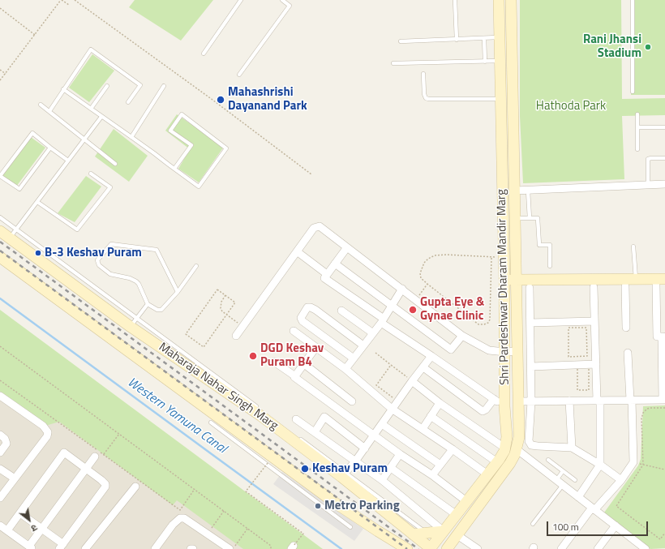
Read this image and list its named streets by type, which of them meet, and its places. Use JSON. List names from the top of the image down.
{
  "streets": {
    "main road": ["Shri Pardeshwar Dharam Mandir Marg", "Maharaja Nahar Singh Marg"]
  },
  "crossings": [
    ["Shri Pardeshwar Dharam Mandir Marg", "Maharaja Nahar Singh Marg"]
  ],
  "water": ["Western Yamuna Canal"],
  "parks": ["Hathoda Park"],
  "places": [
    "Rani Jhansi Stadium",
    "Mahashrishi Dayanand Park",
    "B-3 Keshav Puram",
    "Gupta Eye & Gynae Clinic",
    "DGD Keshav Puram B4",
    "Keshav Puram",
    "Metro Parking"
  ],
  "scale_bar": "100 m",
  "north": "bottom right"
}
